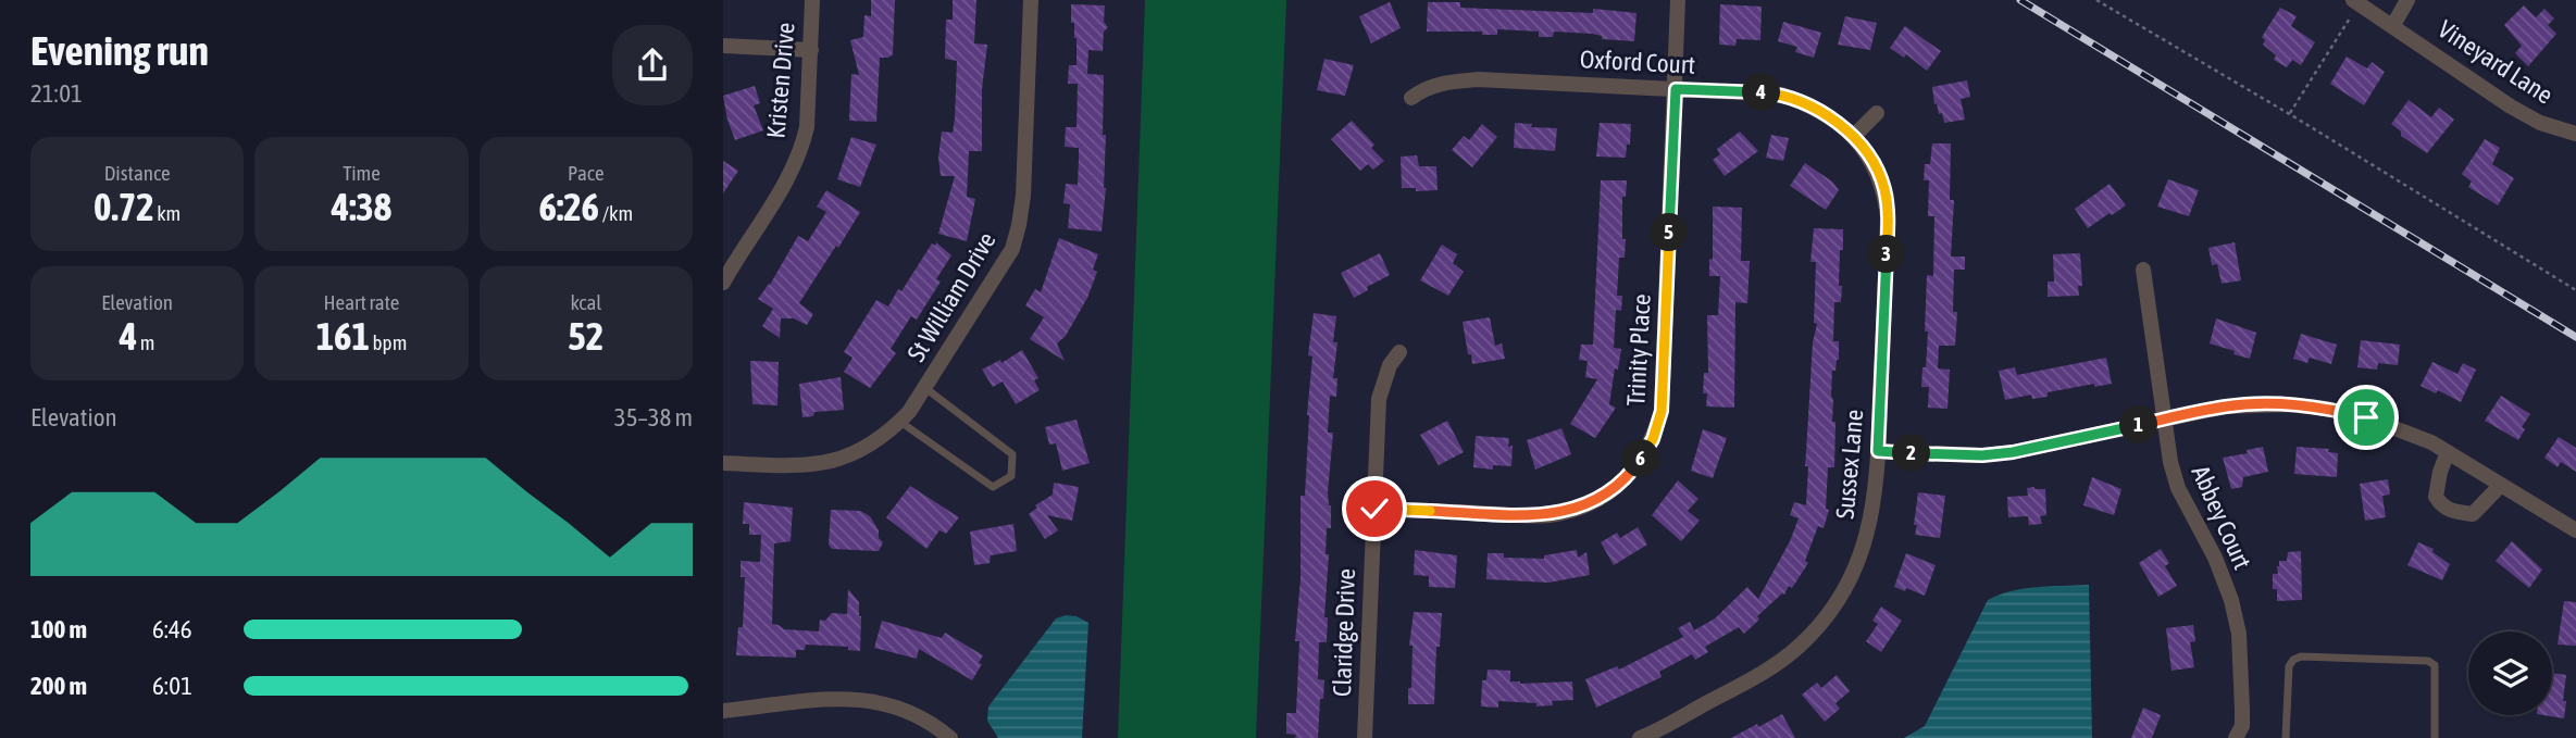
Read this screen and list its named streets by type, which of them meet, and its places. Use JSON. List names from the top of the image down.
{
  "streets": {
    "street": [
      "Oxford Court",
      "Vineyard Lane",
      "Kristen Drive",
      "St William Drive",
      "Trinity Place",
      "Sussex Lane",
      "Abbey Court",
      "Claridge Drive"
    ]
  },
  "crossings": [
    ["Oxford Court", "Trinity Place"],
    ["Oxford Court", "Sussex Lane"],
    ["Trinity Place", "Claridge Drive"]
  ],
  "page": {
    "heading": ["Evening run", "21:01"],
    "pins": [
      "4",
      "5",
      "3",
      "1",
      "2",
      "6"
    ],
    "stats": [
      ["Distance", "0.72 km"],
      ["Time", "4:38"],
      ["Pace", "6:26 /km"],
      ["Elevation", "4 m"],
      ["Heart rate", "161 bpm"],
      ["kcal", "52"]
    ],
    "chart": ["Elevation", "35–38 m"],
    "list": [
      {
        "name": "100 m",
        "note": "6:46"
      },
      {
        "name": "200 m",
        "note": "6:01"
      }
    ]
  }
}
